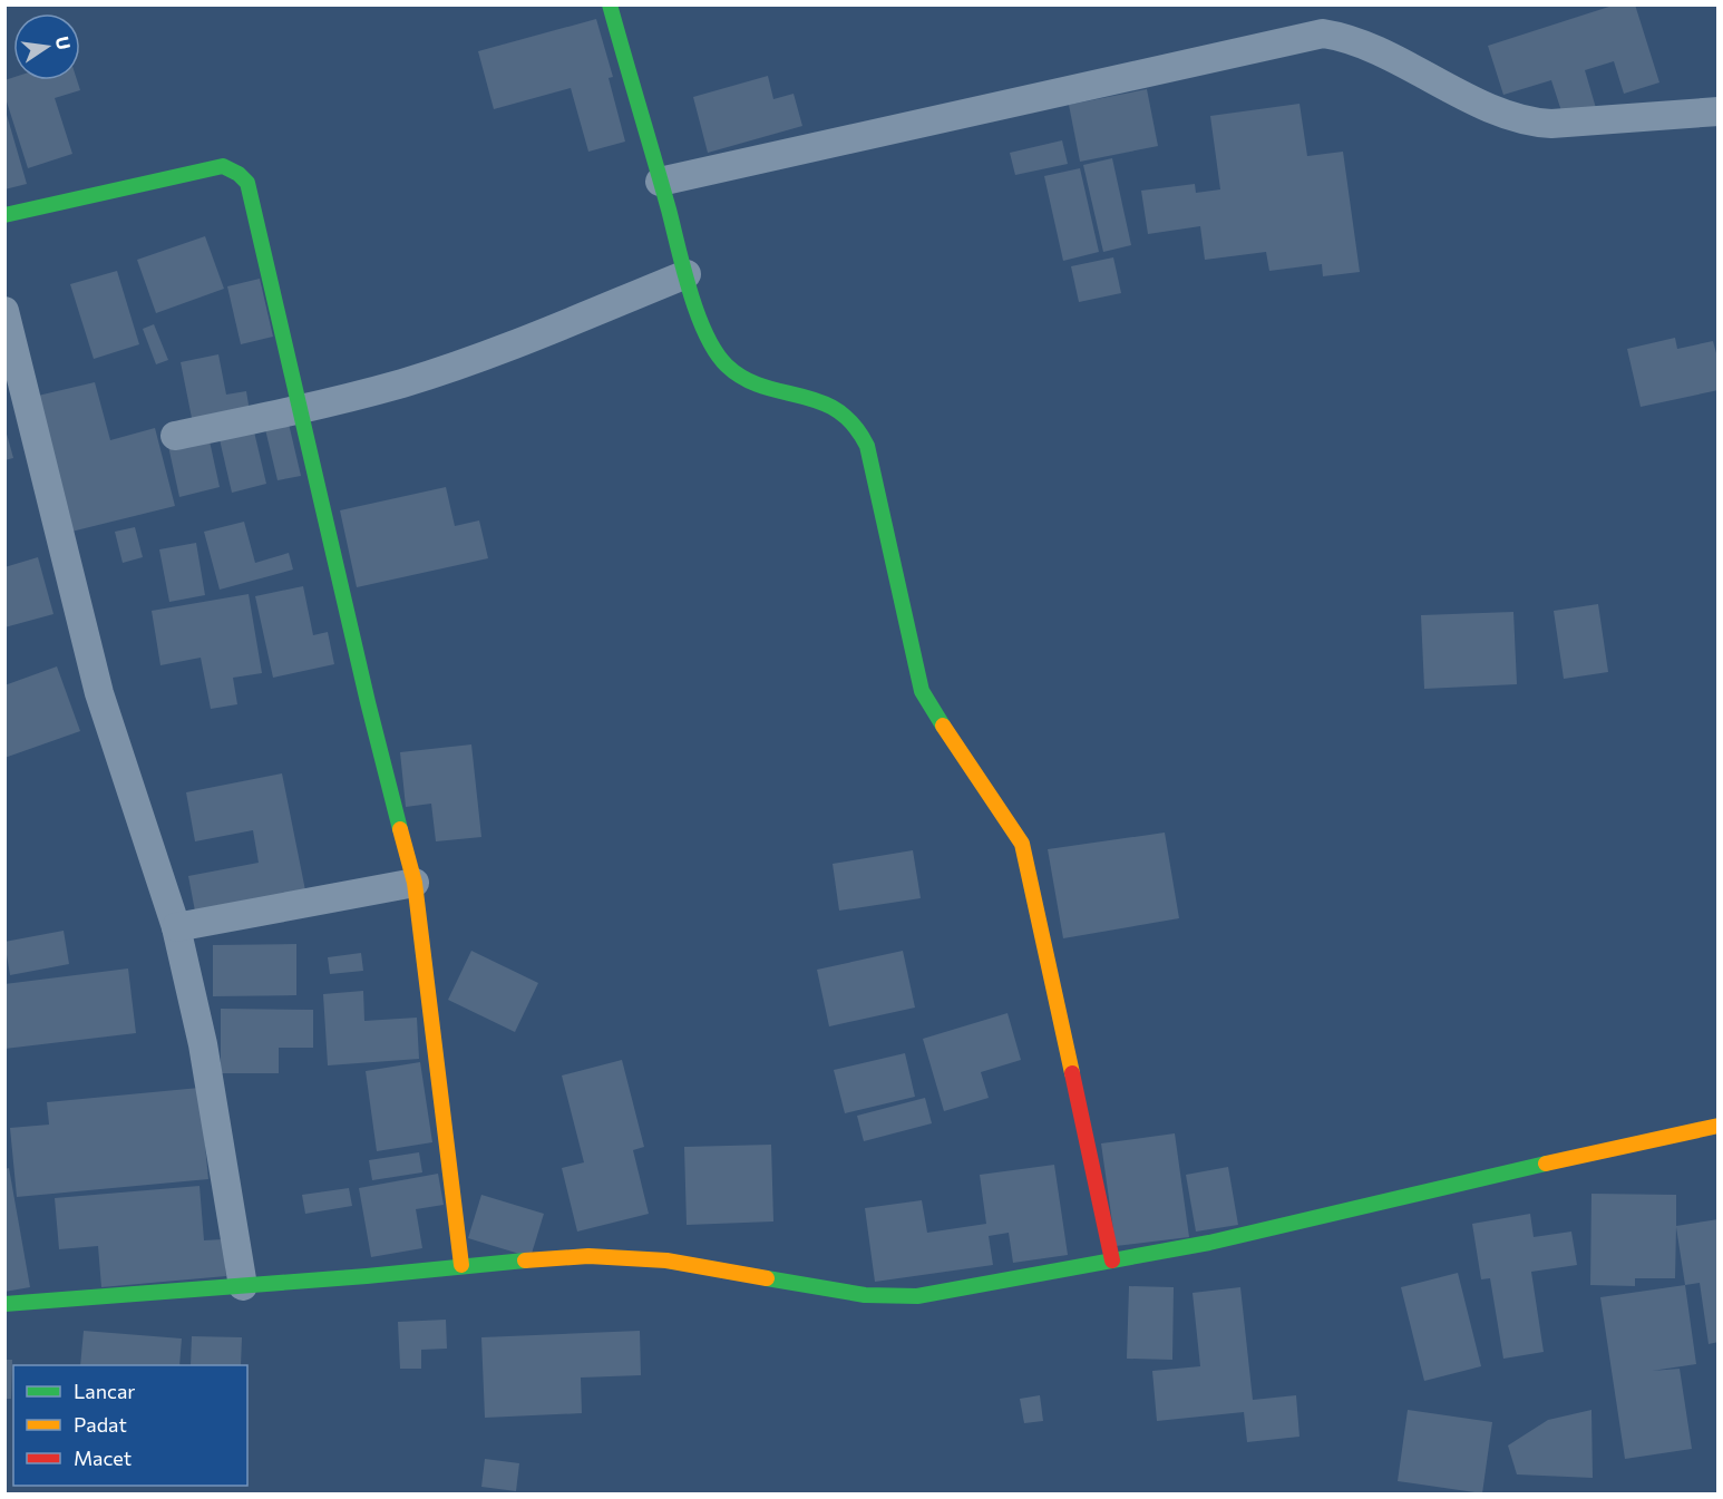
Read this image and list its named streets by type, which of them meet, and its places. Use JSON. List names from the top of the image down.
{
  "legend": ["Lancar", "Padat", "Macet"],
  "north": "right"
}
